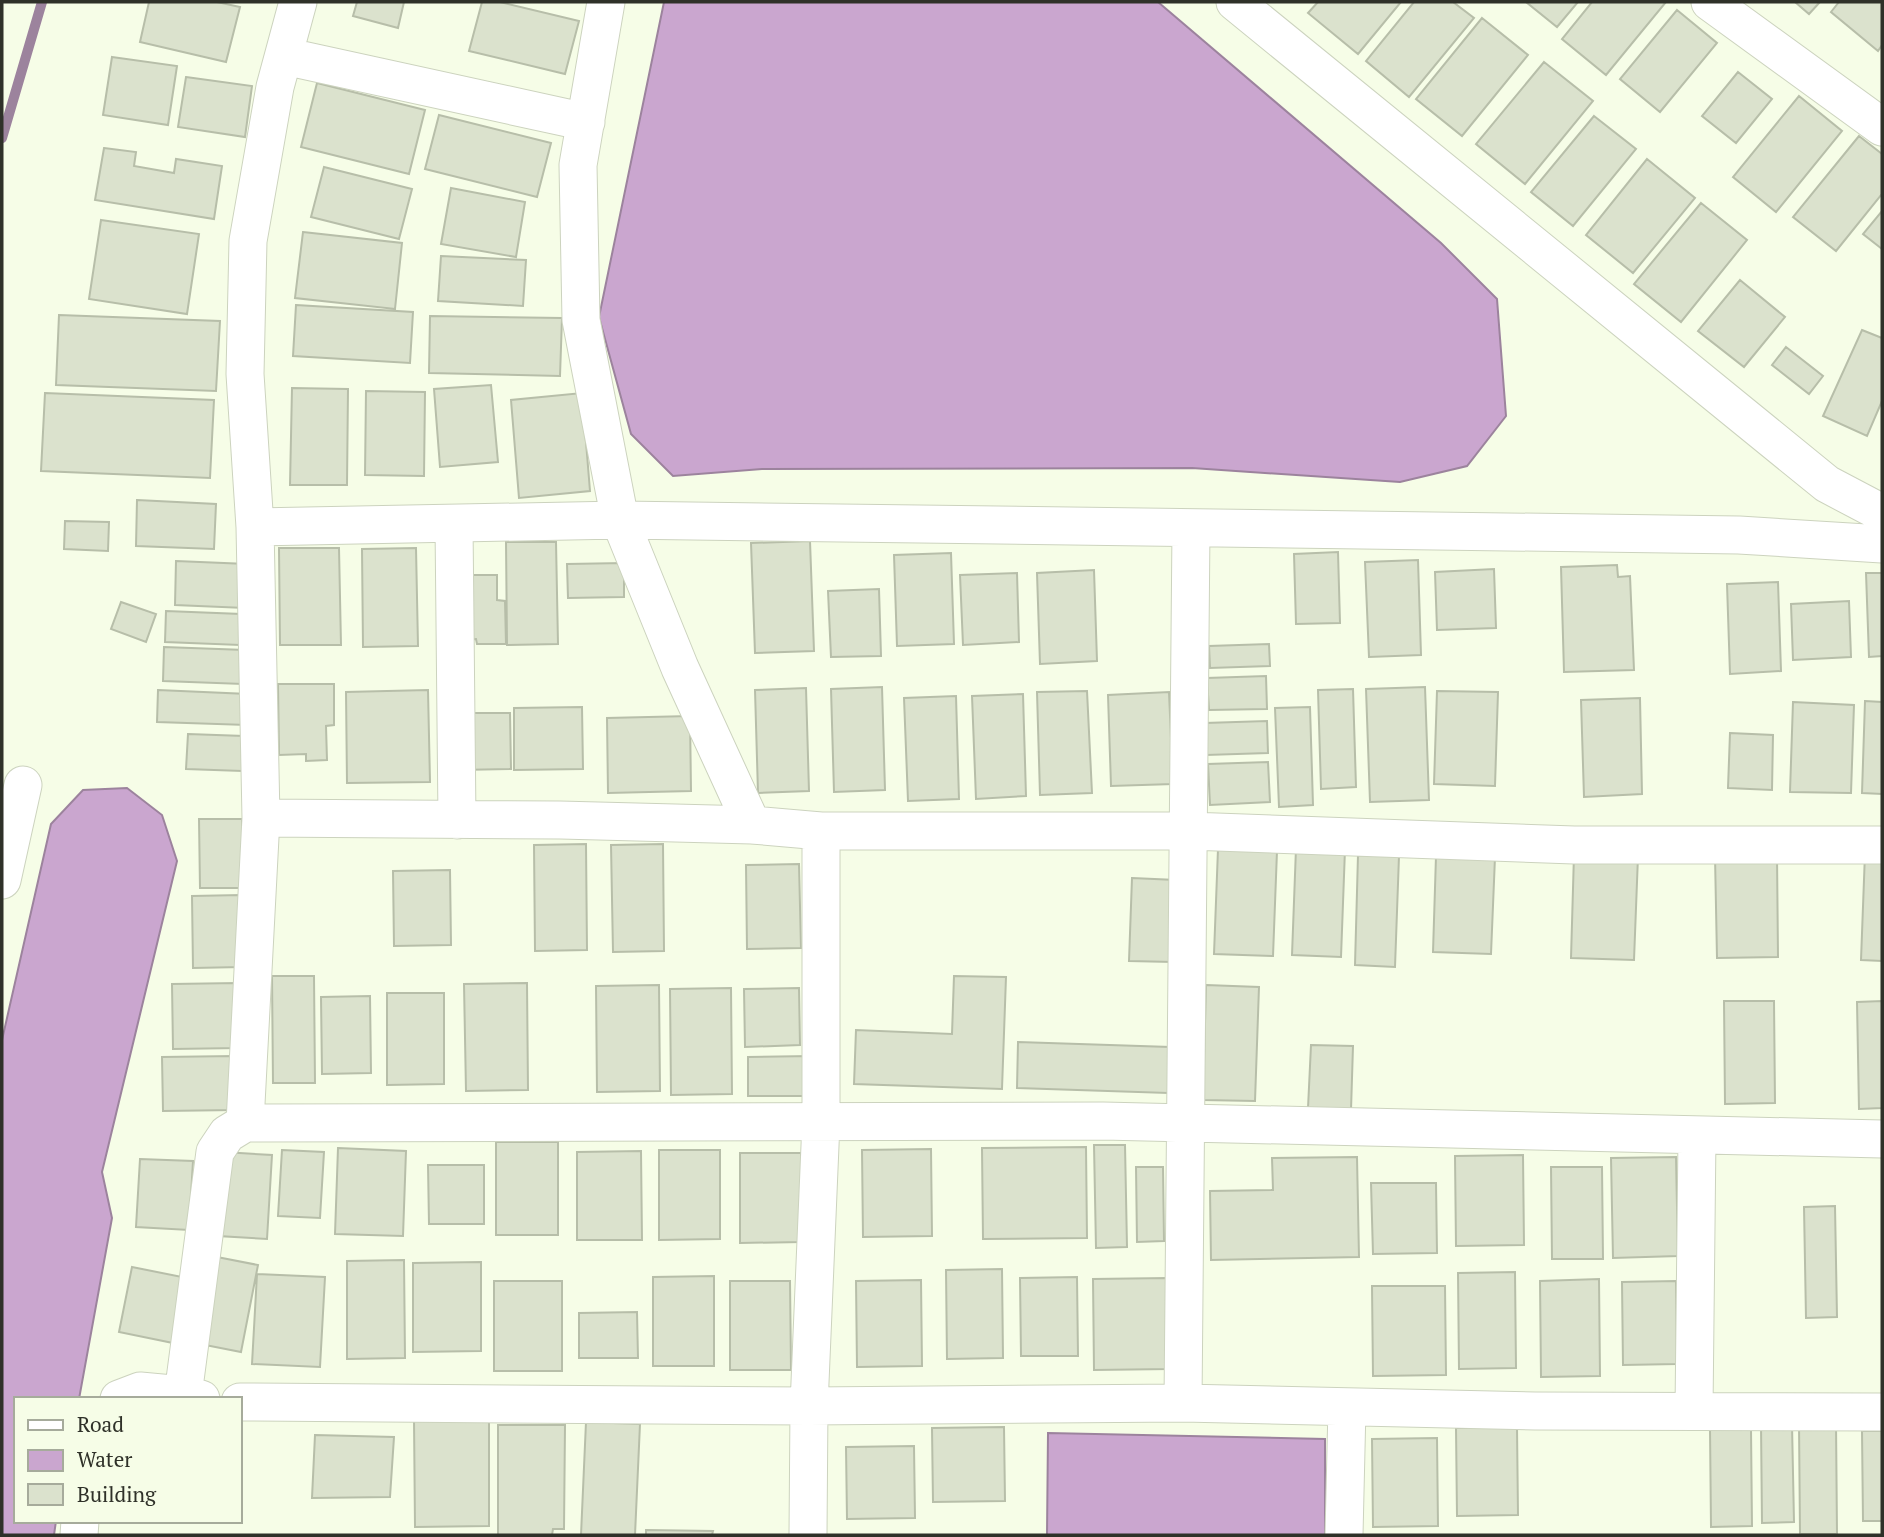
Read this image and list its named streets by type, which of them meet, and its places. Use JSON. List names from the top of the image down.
{
  "legend": ["Road", "Water", "Building"]
}
